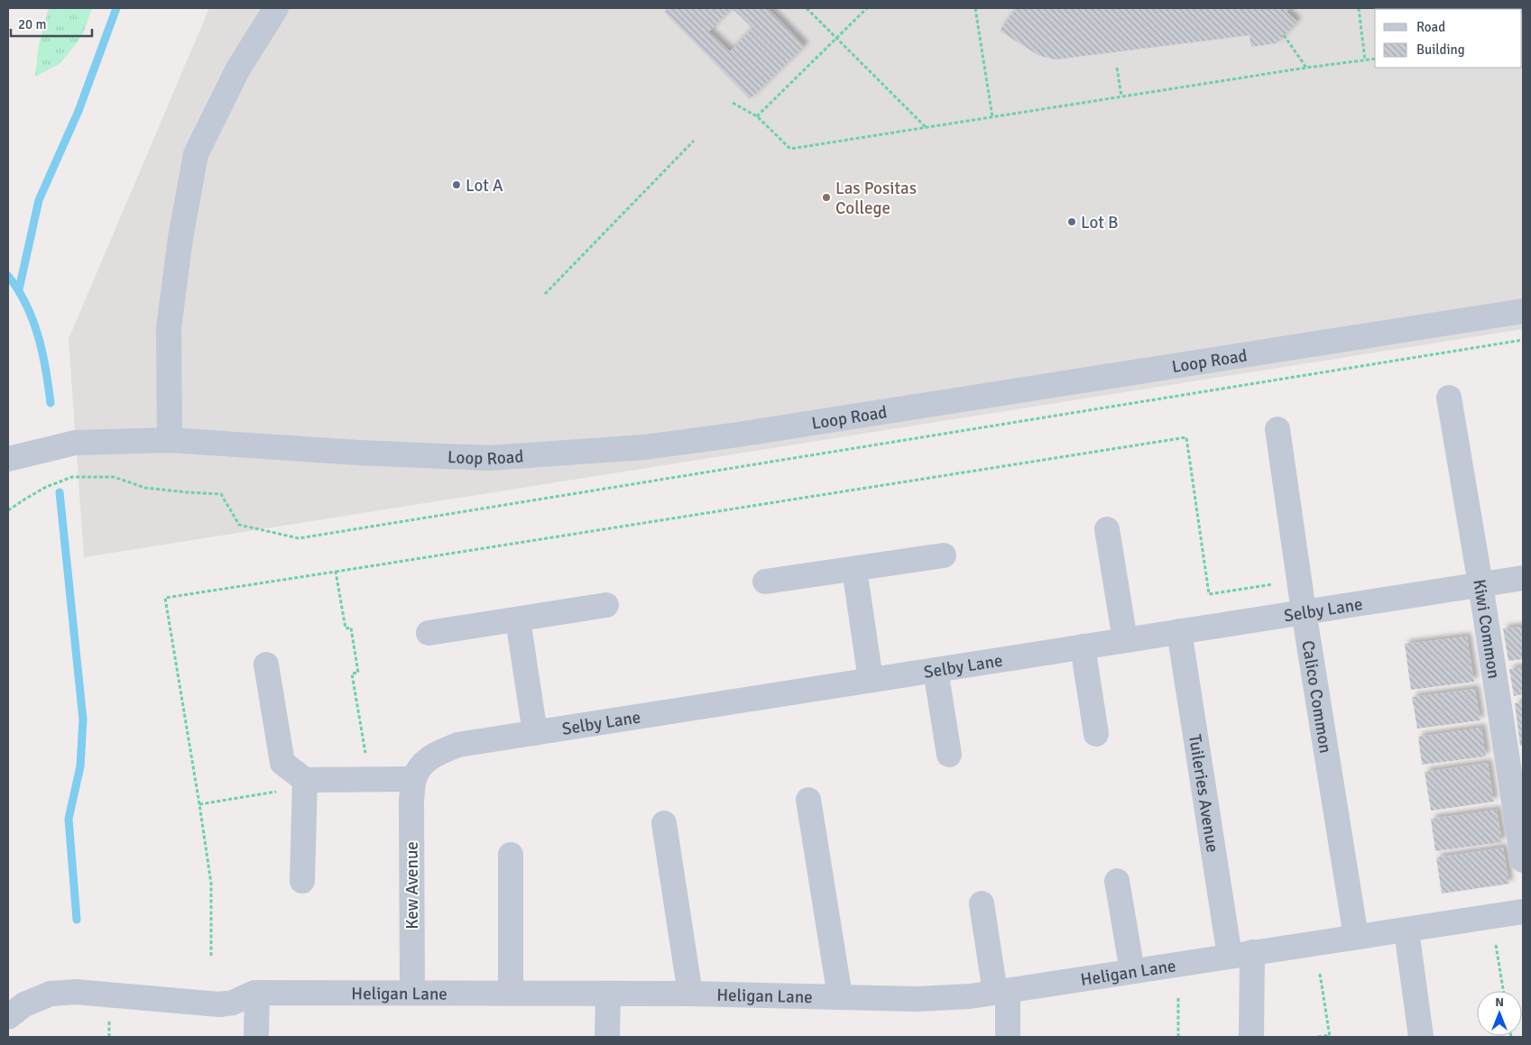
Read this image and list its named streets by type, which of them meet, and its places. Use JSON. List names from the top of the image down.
{
  "streets": {
    "street": [
      "Loop Road",
      "Selby Lane",
      "Kiwi Common",
      "Calico Common",
      "Tuileries Avenue",
      "Kew Avenue",
      "Heligan Lane"
    ]
  },
  "crossings": [
    ["Selby Lane", "Kiwi Common"],
    ["Selby Lane", "Calico Common"],
    ["Selby Lane", "Tuileries Avenue"],
    ["Selby Lane", "Kew Avenue"],
    ["Calico Common", "Heligan Lane"],
    ["Tuileries Avenue", "Heligan Lane"],
    ["Kew Avenue", "Heligan Lane"]
  ],
  "places": ["Lot A", "Las Positas College", "Lot B"],
  "legend": ["Road", "Building"],
  "scale_bar": "20 m",
  "north": "top"
}
